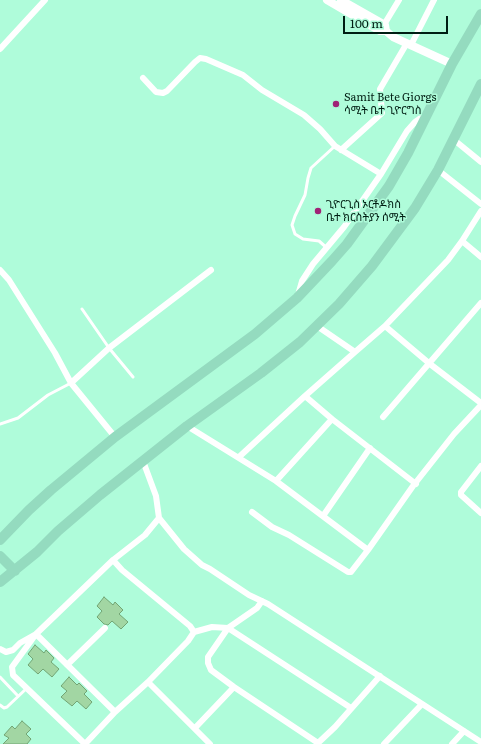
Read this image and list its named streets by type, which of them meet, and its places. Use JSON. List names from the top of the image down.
{
  "places": ["Samit Bete Giorgs ሳሚት ቤተ ጊዮርግስ", "ጊዮርጊስ ኦርቶዶክስ ቤተ ክርስትያን ሰሚት"],
  "scale_bar": "100 m"
}
